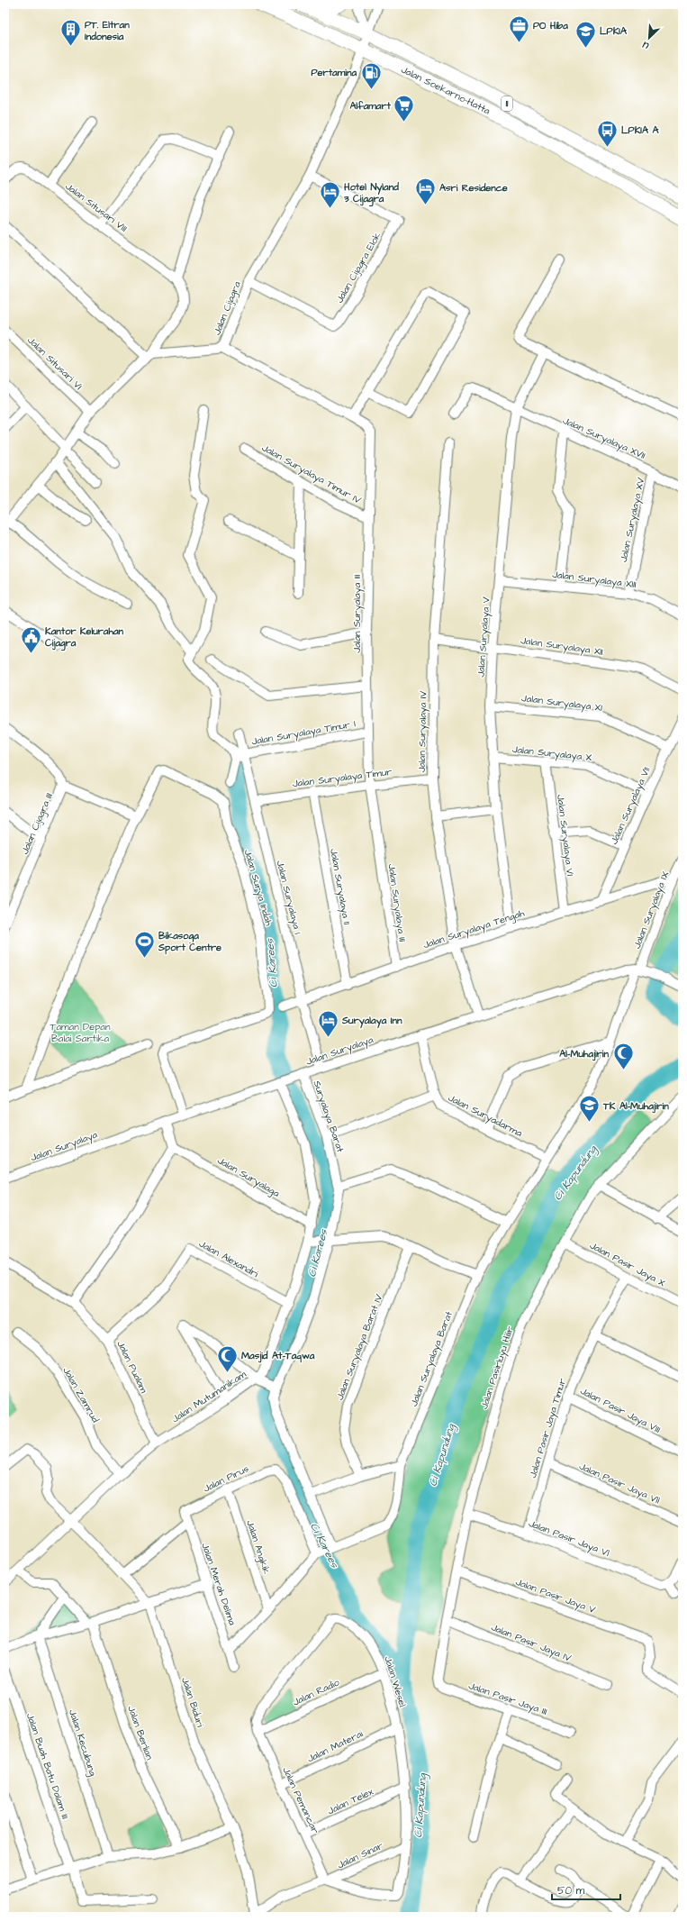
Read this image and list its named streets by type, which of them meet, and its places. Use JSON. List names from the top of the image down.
{
  "streets": {
    "highway": ["Jalan Soekarno-Hatta", "11"],
    "street": [
      "Jalan Situsari VIII",
      "Jalan Cijagra Elok",
      "Jalan Cijagra",
      "Jalan Situsari VI",
      "Jalan Suryalaya XVII",
      "Jalan Suryalaya Timur IV",
      "Jalan Suryalaya XV",
      "Jalan Suryalaya XIII",
      "Jalan Suryalaya III",
      "Jalan Suryalaya V",
      "Jalan Suryalaya XII",
      "Jalan Suryalaya XI",
      "Jalan Suryalaya IV",
      "Jalan Suryalaya Timur I",
      "Jalan Suryalaya X",
      "Jalan Suryalaya Timur",
      "Jalan Suryalaya VII",
      "Jalan Cijagra III",
      "Jalan Suryalaya VI",
      "Jalan Suryalaya II",
      "Jalan Surya Indah",
      "Jalan Suryalaya I",
      "Jalan Suryalaya IX",
      "Jalan Suryalaya Tengah",
      "Jalan Suryalaya",
      "Jalan Suryadarma",
      "Suryalaya Barat",
      "Jalan Suryalaga",
      "Jalan Alexandri",
      "Jalan Pasir Jaya X",
      "Jalan Suryalaya Barat IV",
      "Jalan Suryalaya Barat",
      "Jalan Pualam",
      "Jalan Pasirluyu Hilir",
      "Jalan Zamrud",
      "Jalan Mutumanikam",
      "Jalan Pasir Jaya VIII",
      "Jalan Pasir Jaya Timur",
      "Jalan Pirus",
      "Jalan Pasir Jaya Vll",
      "Jalan Pasir Jaya Vl",
      "Jalan Angkik",
      "Jalan Merah Delima",
      "Jalan Pasir Jaya V",
      "Jalan Pasir Jaya IV",
      "Jalan Wesel",
      "Jalan Radio",
      "Jalan Pasir Jaya III",
      "Jalan Biduri",
      "Jalan Berlian",
      "Jalan Kecubung",
      "Jalan Materai",
      "Jalan Buah Batu Dalam III",
      "Jalan Pemancar",
      "Jalan Telex",
      "Jalan Sinar"
    ]
  },
  "crossings": [
    ["Jalan Soekarno-Hatta", "Jalan Cijagra"],
    ["Jalan Cijagra Elok", "Jalan Cijagra"],
    ["Jalan Cijagra", "Jalan Suryalaya III"],
    ["Jalan Suryalaya XVII", "Jalan Suryalaya XV"],
    ["Jalan Suryalaya XVII", "Jalan Suryalaya V"],
    ["Jalan Suryalaya Timur IV", "Jalan Suryalaya III"],
    ["Jalan Suryalaya XV", "Jalan Suryalaya XIII"],
    ["Jalan Suryalaya XIII", "Jalan Suryalaya V"],
    ["Jalan Suryalaya III", "Jalan Suryalaya Timur I"],
    ["Jalan Suryalaya III", "Jalan Suryalaya Timur"],
    ["Jalan Suryalaya III", "Jalan Suryalaya Tengah"],
    ["Jalan Suryalaya V", "Jalan Suryalaya XII"],
    ["Jalan Suryalaya V", "Jalan Suryalaya XI"],
    ["Jalan Suryalaya V", "Jalan Suryalaya X"],
    ["Jalan Suryalaya V", "Jalan Suryalaya Tengah"],
    ["Jalan Suryalaya XII", "Jalan Suryalaya IV"],
    ["Jalan Suryalaya XI", "Jalan Suryalaya VII"],
    ["Jalan Suryalaya IV", "Jalan Suryalaya Timur"],
    ["Jalan Suryalaya IV", "Jalan Suryalaya Tengah"],
    ["Jalan Suryalaya IV", "Jalan Suryalaya"],
    ["Jalan Suryalaya Timur I", "Jalan Suryalaya I"],
    ["Jalan Suryalaya X", "Jalan Suryalaya VII"],
    ["Jalan Suryalaya X", "Jalan Suryalaya VI"],
    ["Jalan Suryalaya Timur", "Jalan Suryalaya II"],
    ["Jalan Suryalaya Timur", "Jalan Suryalaya I"],
    ["Jalan Suryalaya VII", "Jalan Suryalaya Tengah"],
    ["Jalan Suryalaya VI", "Jalan Suryalaya Tengah"],
    ["Jalan Suryalaya II", "Jalan Suryalaya Tengah"],
    ["Jalan Surya Indah", "Jalan Suryalaya"],
    ["Jalan Suryalaya I", "Jalan Suryalaya Tengah"],
    ["Jalan Suryalaya I", "Jalan Suryalaya"],
    ["Jalan Suryalaya IX", "Jalan Suryalaya Tengah"],
    ["Jalan Suryalaya IX", "Jalan Suryalaya"],
    ["Jalan Suryalaya IX", "Jalan Suryalaya Barat"],
    ["Jalan Suryalaya", "Jalan Suryadarma"],
    ["Jalan Suryalaya", "Suryalaya Barat"],
    ["Jalan Suryalaya", "Jalan Mutumanikam"],
    ["Jalan Suryadarma", "Jalan Suryalaya Barat"],
    ["Jalan Suryalaga", "Jalan Mutumanikam"],
    ["Jalan Alexandri", "Jalan Pualam"],
    ["Jalan Alexandri", "Jalan Mutumanikam"],
    ["Jalan Pasir Jaya X", "Jalan Pasirluyu Hilir"],
    ["Jalan Pasir Jaya X", "Jalan Pasir Jaya Timur"],
    ["Jalan Suryalaya Barat", "Jalan Pirus"],
    ["Jalan Pualam", "Jalan Mutumanikam"],
    ["Jalan Pasirluyu Hilir", "Jalan Pasir Jaya Vl"],
    ["Jalan Pasirluyu Hilir", "Jalan Pasir Jaya V"],
    ["Jalan Pasirluyu Hilir", "Jalan Pasir Jaya IV"],
    ["Jalan Pasirluyu Hilir", "Jalan Pasir Jaya III"],
    ["Jalan Zamrud", "Jalan Mutumanikam"],
    ["Jalan Mutumanikam", "Jalan Biduri"],
    ["Jalan Mutumanikam", "Jalan Berlian"],
    ["Jalan Pasir Jaya VIII", "Jalan Pasir Jaya Timur"],
    ["Jalan Pasir Jaya Timur", "Jalan Pasir Jaya Vll"],
    ["Jalan Pasir Jaya Timur", "Jalan Pasir Jaya Vl"],
    ["Jalan Pirus", "Jalan Angkik"],
    ["Jalan Pirus", "Jalan Merah Delima"],
    ["Jalan Wesel", "Jalan Radio"],
    ["Jalan Wesel", "Jalan Materai"],
    ["Jalan Wesel", "Jalan Pemancar"],
    ["Jalan Wesel", "Jalan Telex"],
    ["Jalan Wesel", "Jalan Sinar"],
    ["Jalan Radio", "Jalan Pemancar"],
    ["Jalan Biduri", "Jalan Sinar"],
    ["Jalan Materai", "Jalan Pemancar"],
    ["Jalan Pemancar", "Jalan Telex"],
    ["Jalan Pemancar", "Jalan Sinar"]
  ],
  "water": ["Ci Karees", "Ci Kapundung"],
  "parks": ["Taman Depan Balai Sartika"],
  "places": {
    "office": ["PO Hiba"],
    "building": ["PT. Eltran Indonesia"],
    "school or university": ["LPKIA", "TK Al-Muhajirin"],
    "fuel station": ["Pertamina"],
    "supermarket": ["Alfamart"],
    "bus stop": ["LPKIA A"],
    "hotel": ["Asri Residence", "Hotel Nyland 3 Cijagra", "Suryalaya Inn"],
    "public building": ["Kantor Kelurahan Cijagra"],
    "sports": ["Bikasoga Sport Centre"],
    "mosque": ["Al-Muhajirin", "Masjid At-Taqwa"]
  },
  "scale_bar": "50 m",
  "north": "bottom left"
}
